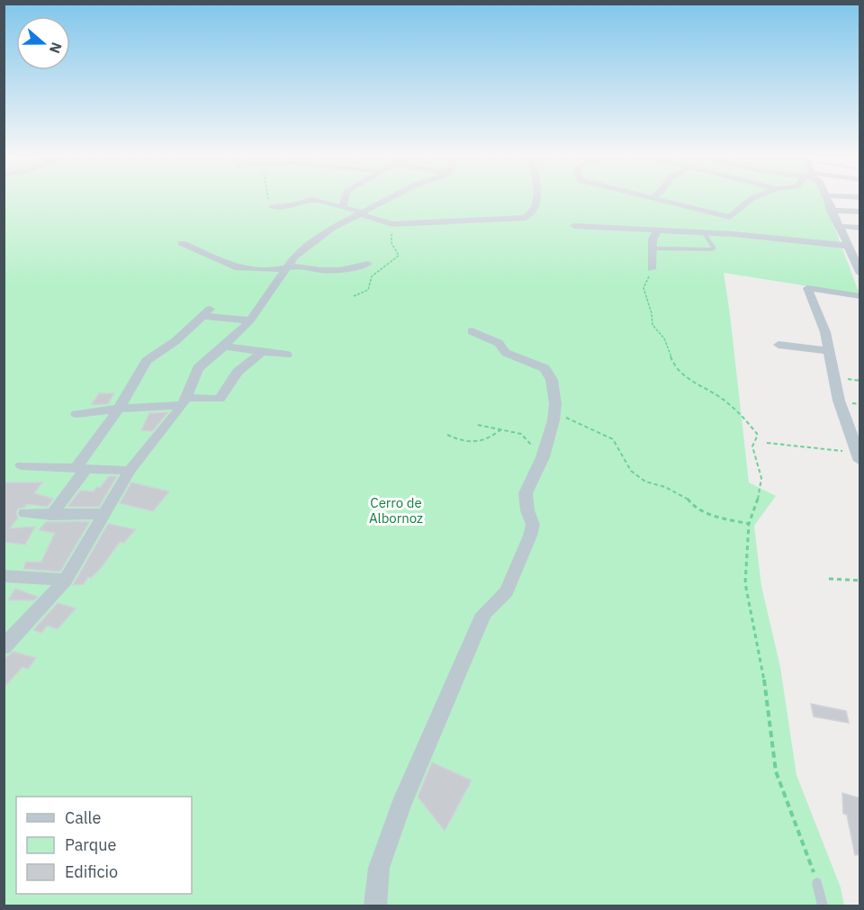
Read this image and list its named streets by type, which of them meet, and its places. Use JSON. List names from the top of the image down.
{
  "parks": ["Cerro de Albornoz"],
  "legend": ["Calle", "Parque", "Edificio"],
  "north": "right"
}
